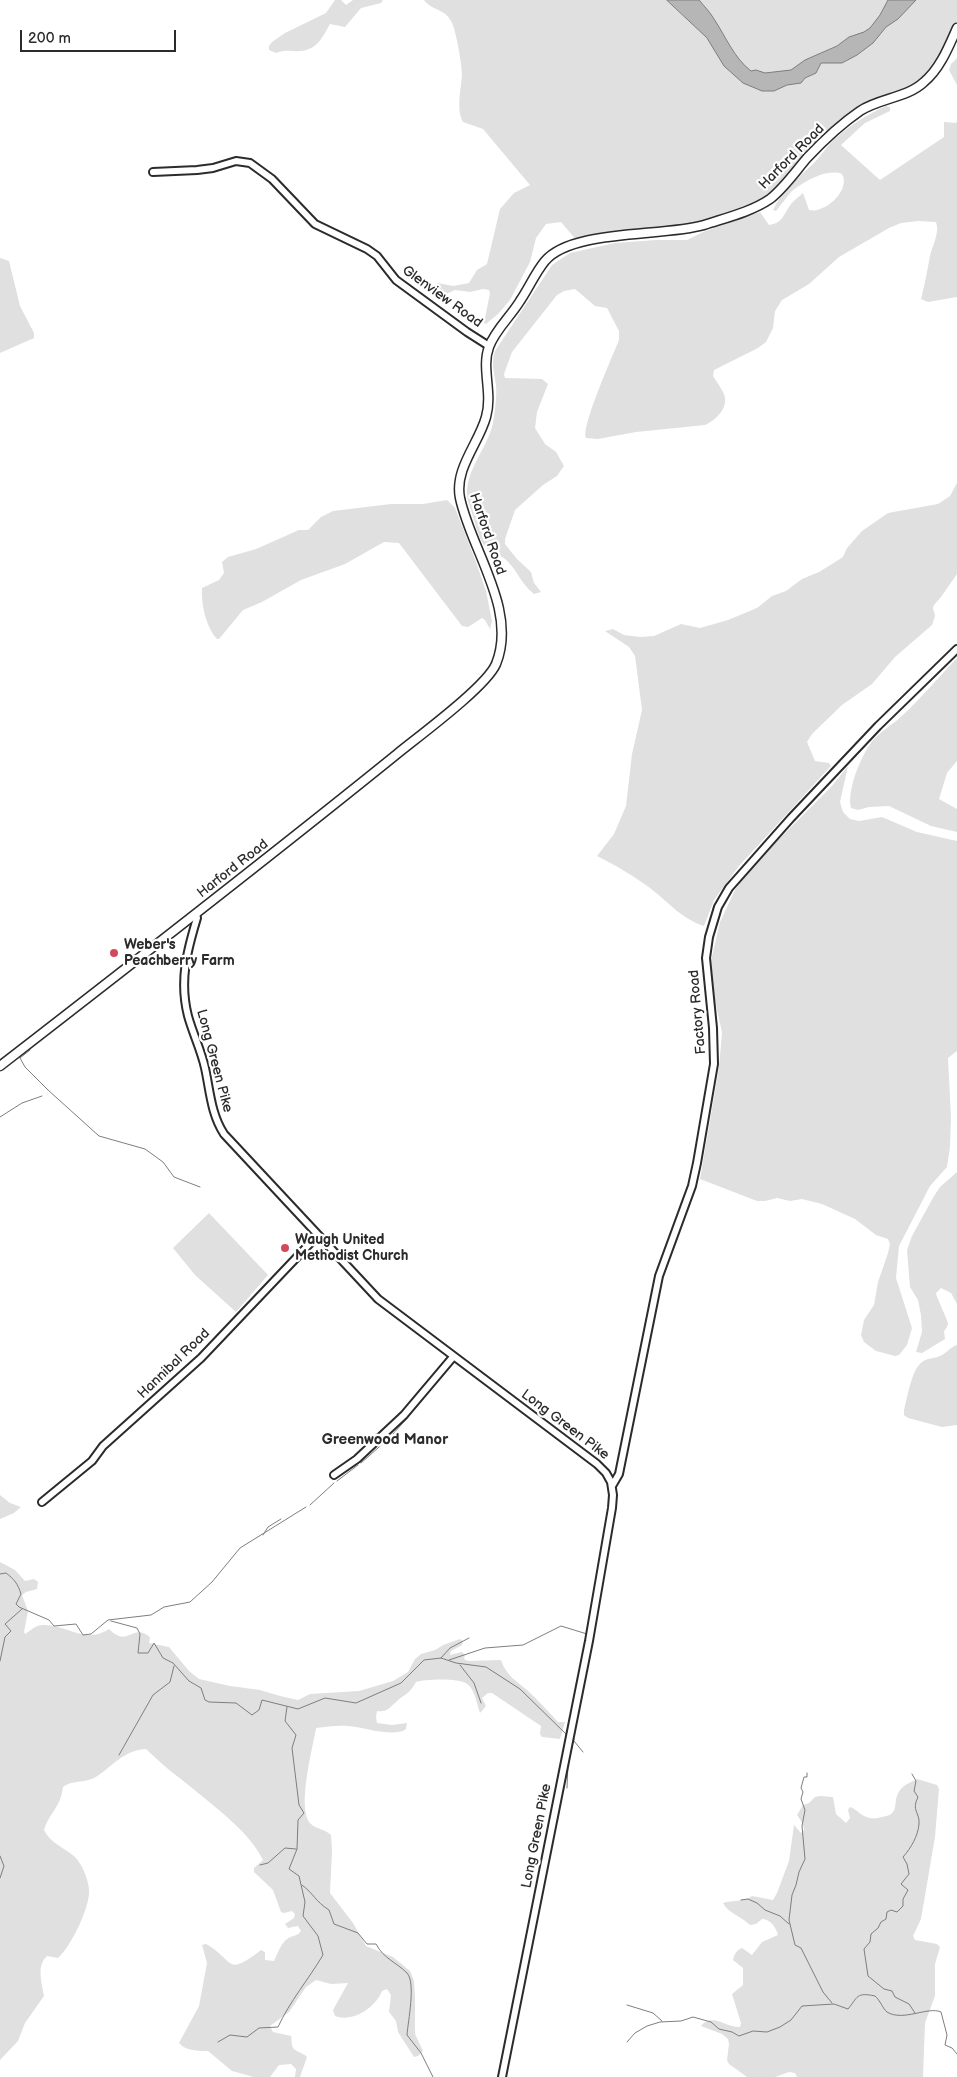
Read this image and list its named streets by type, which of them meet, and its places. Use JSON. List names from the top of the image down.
{
  "streets": {
    "main road": ["Harford Road"],
    "street": [
      "Glenview Road",
      "Factory Road",
      "Long Green Pike",
      "Hannibal Road"
    ]
  },
  "crossings": [
    ["Harford Road", "Glenview Road"],
    ["Harford Road", "Long Green Pike"],
    ["Factory Road", "Long Green Pike"],
    ["Long Green Pike", "Hannibal Road"]
  ],
  "districts": ["Greenwood Manor"],
  "places": ["Weber's Peachberry Farm", "Waugh United Methodist Church"],
  "scale_bar": "200 m"
}
